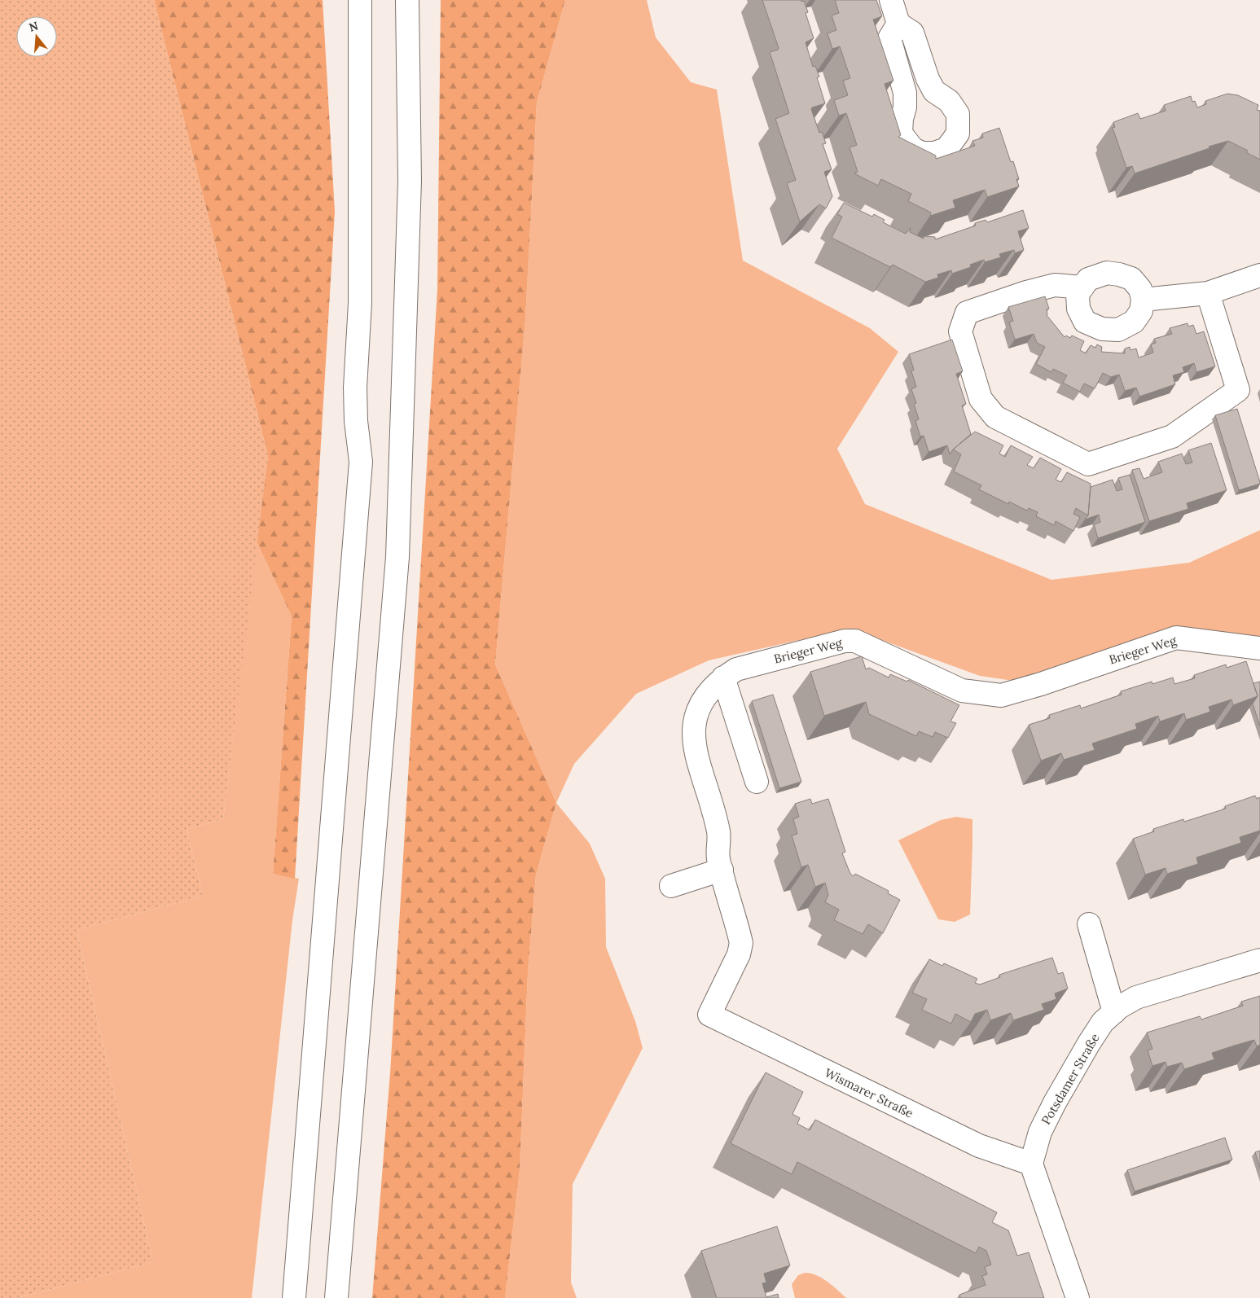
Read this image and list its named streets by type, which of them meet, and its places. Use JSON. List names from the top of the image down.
{
  "streets": {
    "main road": ["Brieger Weg", "Potsdamer Straße", "Wismarer Straße"]
  },
  "crossings": [
    ["Brieger Weg", "Wismarer Straße"],
    ["Potsdamer Straße", "Wismarer Straße"]
  ],
  "north": "top"
}
